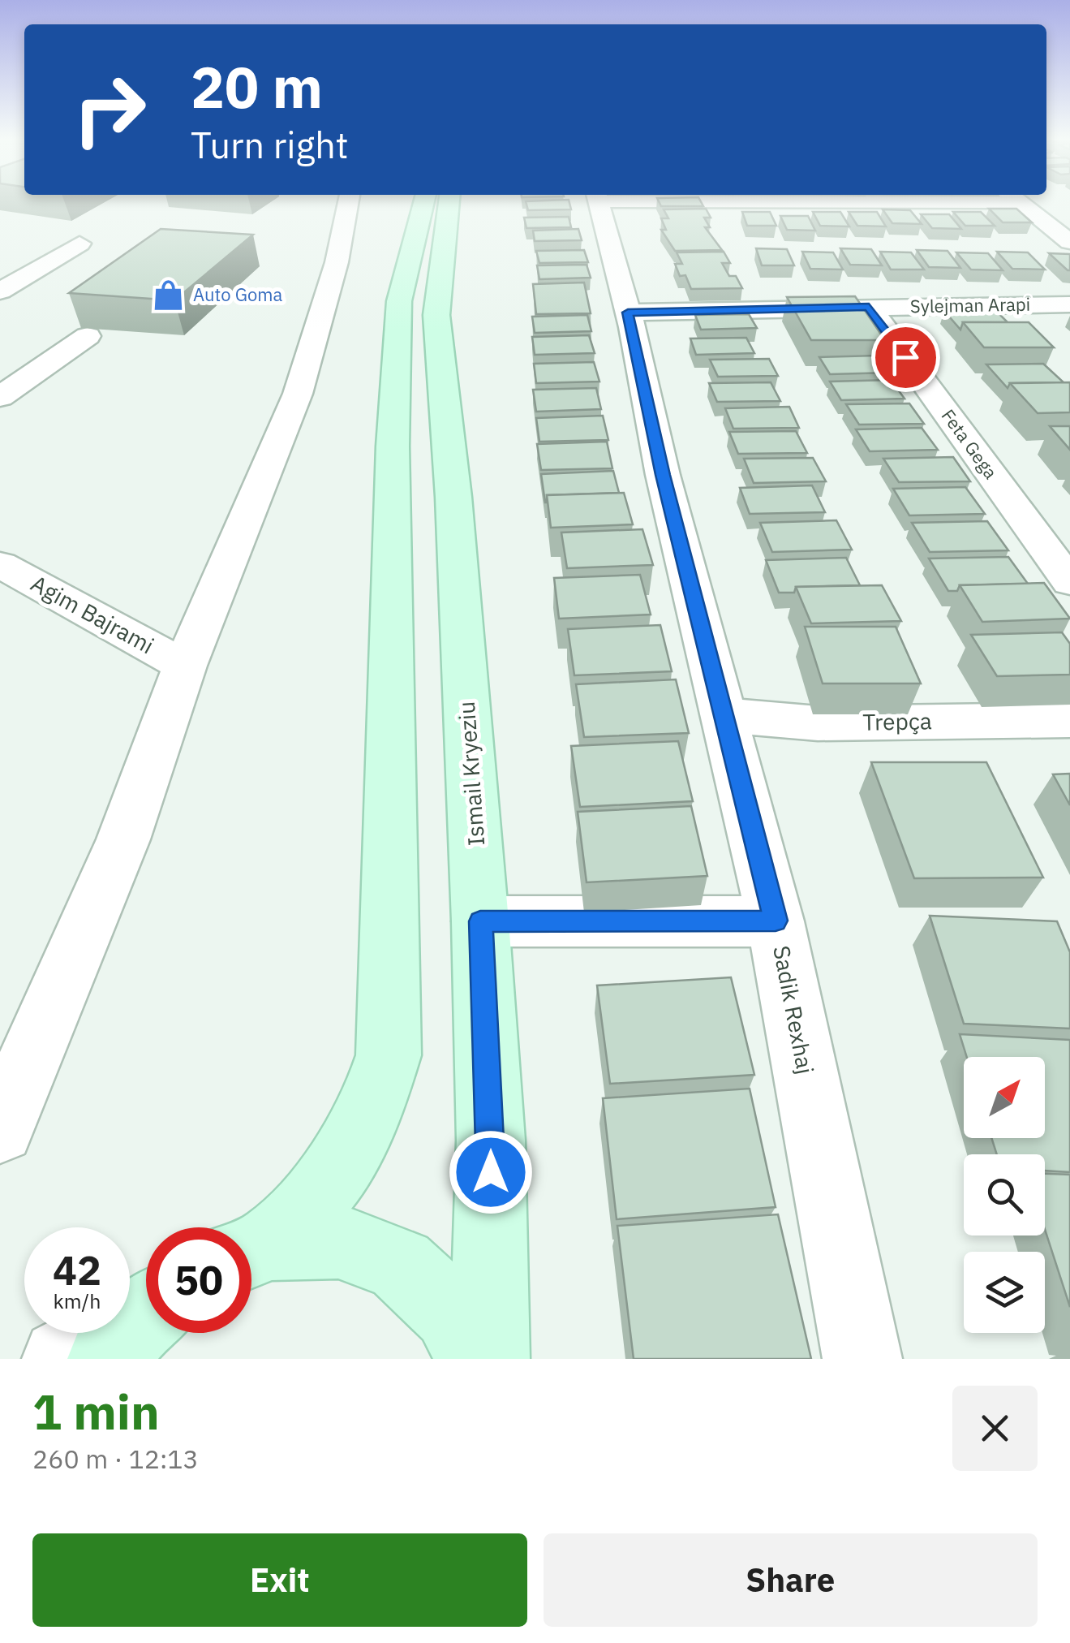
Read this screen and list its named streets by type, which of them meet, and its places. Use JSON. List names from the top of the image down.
{
  "streets": {
    "main road": ["Ismail Kryeziu"],
    "street": [
      "Sylejman Arapi",
      "Feta Gega",
      "Agim Bajrami",
      "Trepça",
      "Sadik Rexhaj"
    ]
  },
  "crossings": [
    ["Sylejman Arapi", "Feta Gega"],
    ["Sylejman Arapi", "Sadik Rexhaj"],
    ["Trepça", "Sadik Rexhaj"]
  ],
  "places": {
    "shop": ["Auto Goma"]
  },
  "north": "top right",
  "page": {
    "turn": ["20 m", "Turn right"],
    "speed": "42 km/h",
    "limit": "50",
    "heading": ["1 min", "260 m · 12:13"],
    "buttons": ["Exit", "Share"]
  }
}
